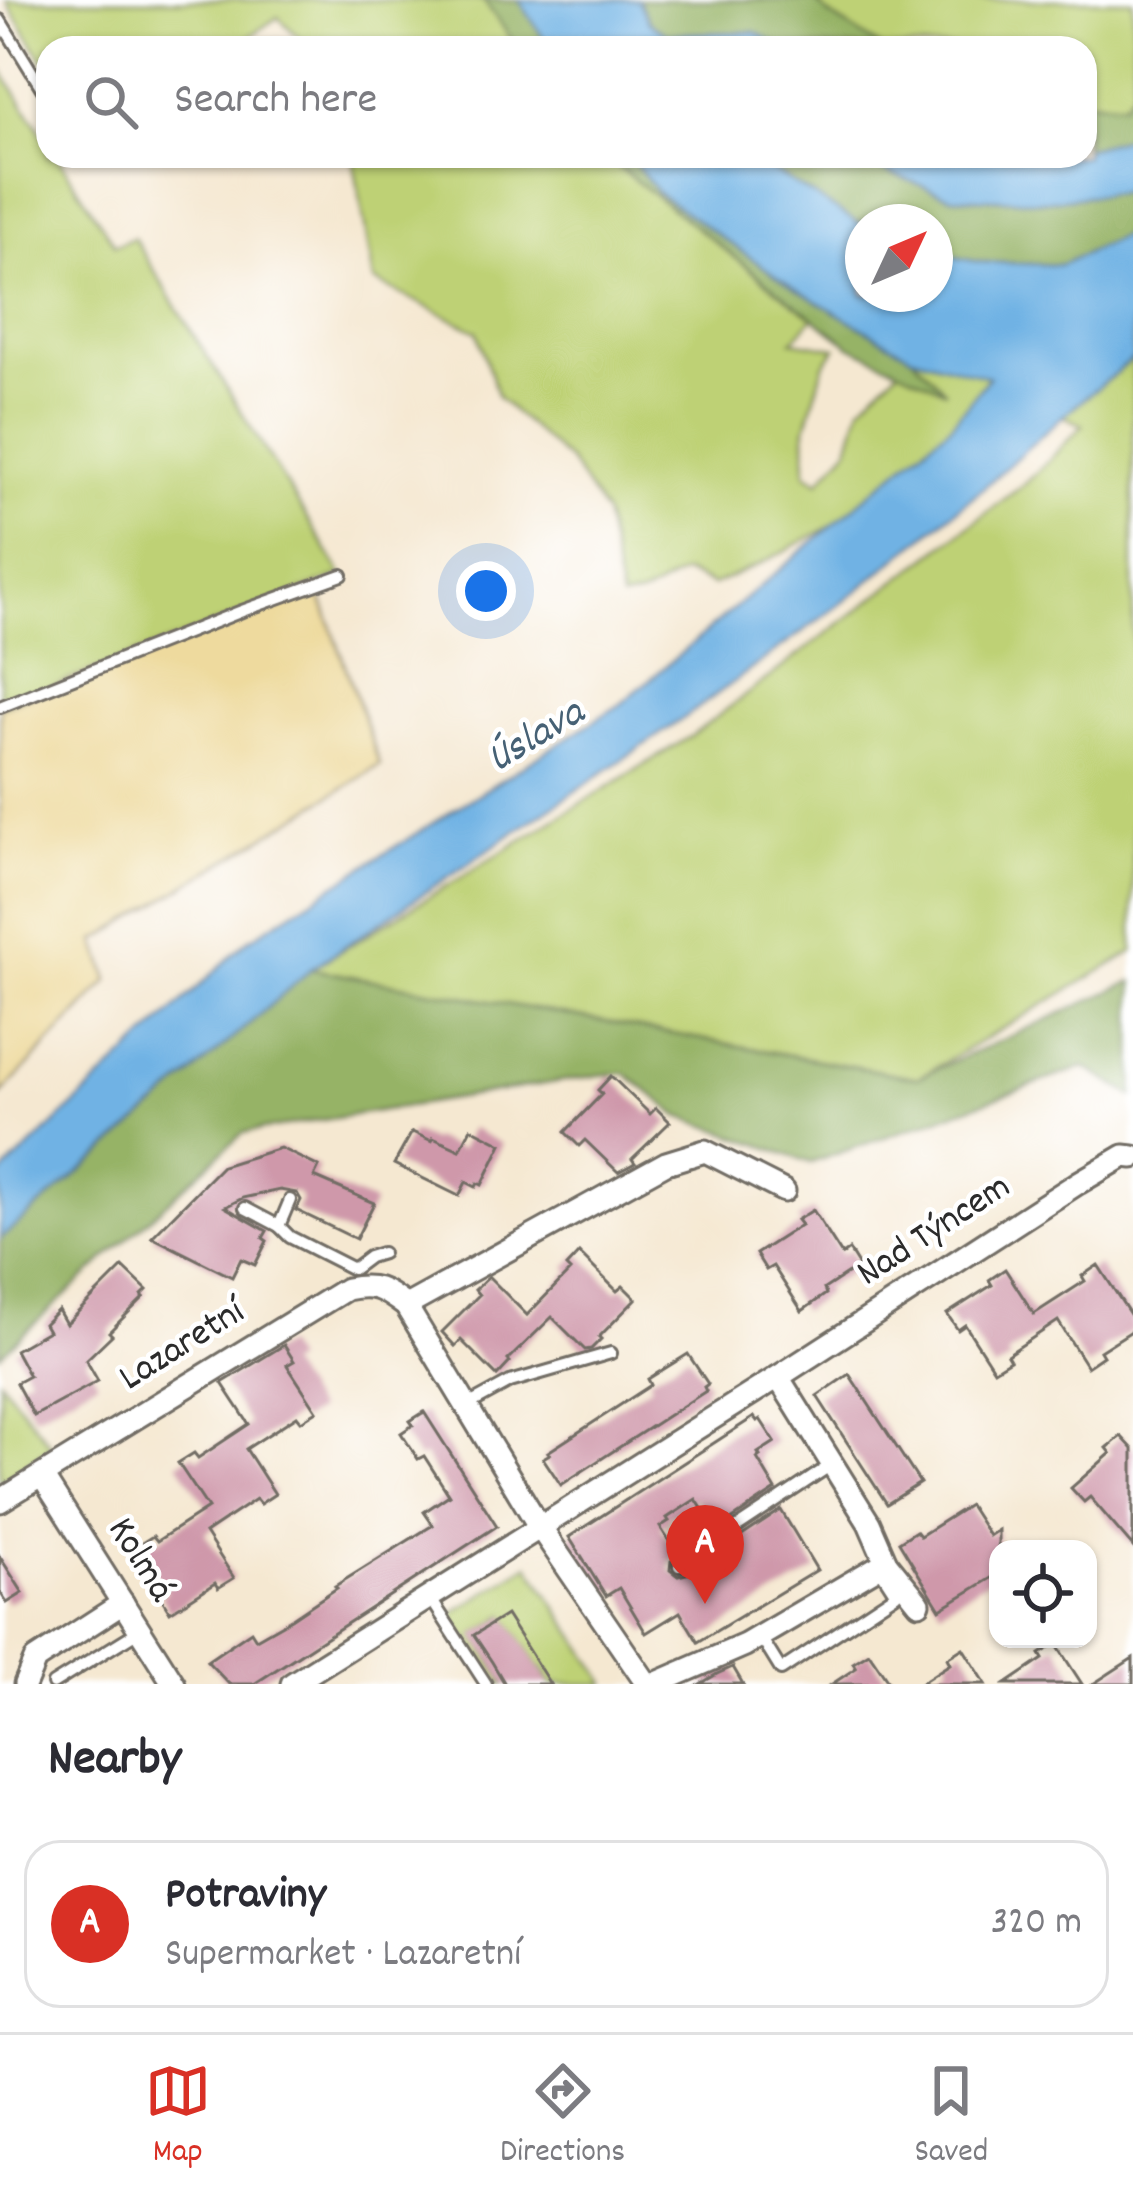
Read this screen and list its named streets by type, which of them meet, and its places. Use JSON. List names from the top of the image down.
{
  "streets": {
    "street": ["Nad Týncem", "Lazaretní", "Kolmá"]
  },
  "crossings": [
    ["Lazaretní", "Kolmá"]
  ],
  "water": ["Úslava"],
  "north": "top right",
  "page": {
    "search": "Search here",
    "pins": "A",
    "heading": "Nearby",
    "list": [
      {
        "mark": "A",
        "name": "Potraviny",
        "note": "Supermarket · Lazaretní",
        "value": "320 m"
      }
    ],
    "nav": ["Map", "Directions", "Saved"]
  }
}
